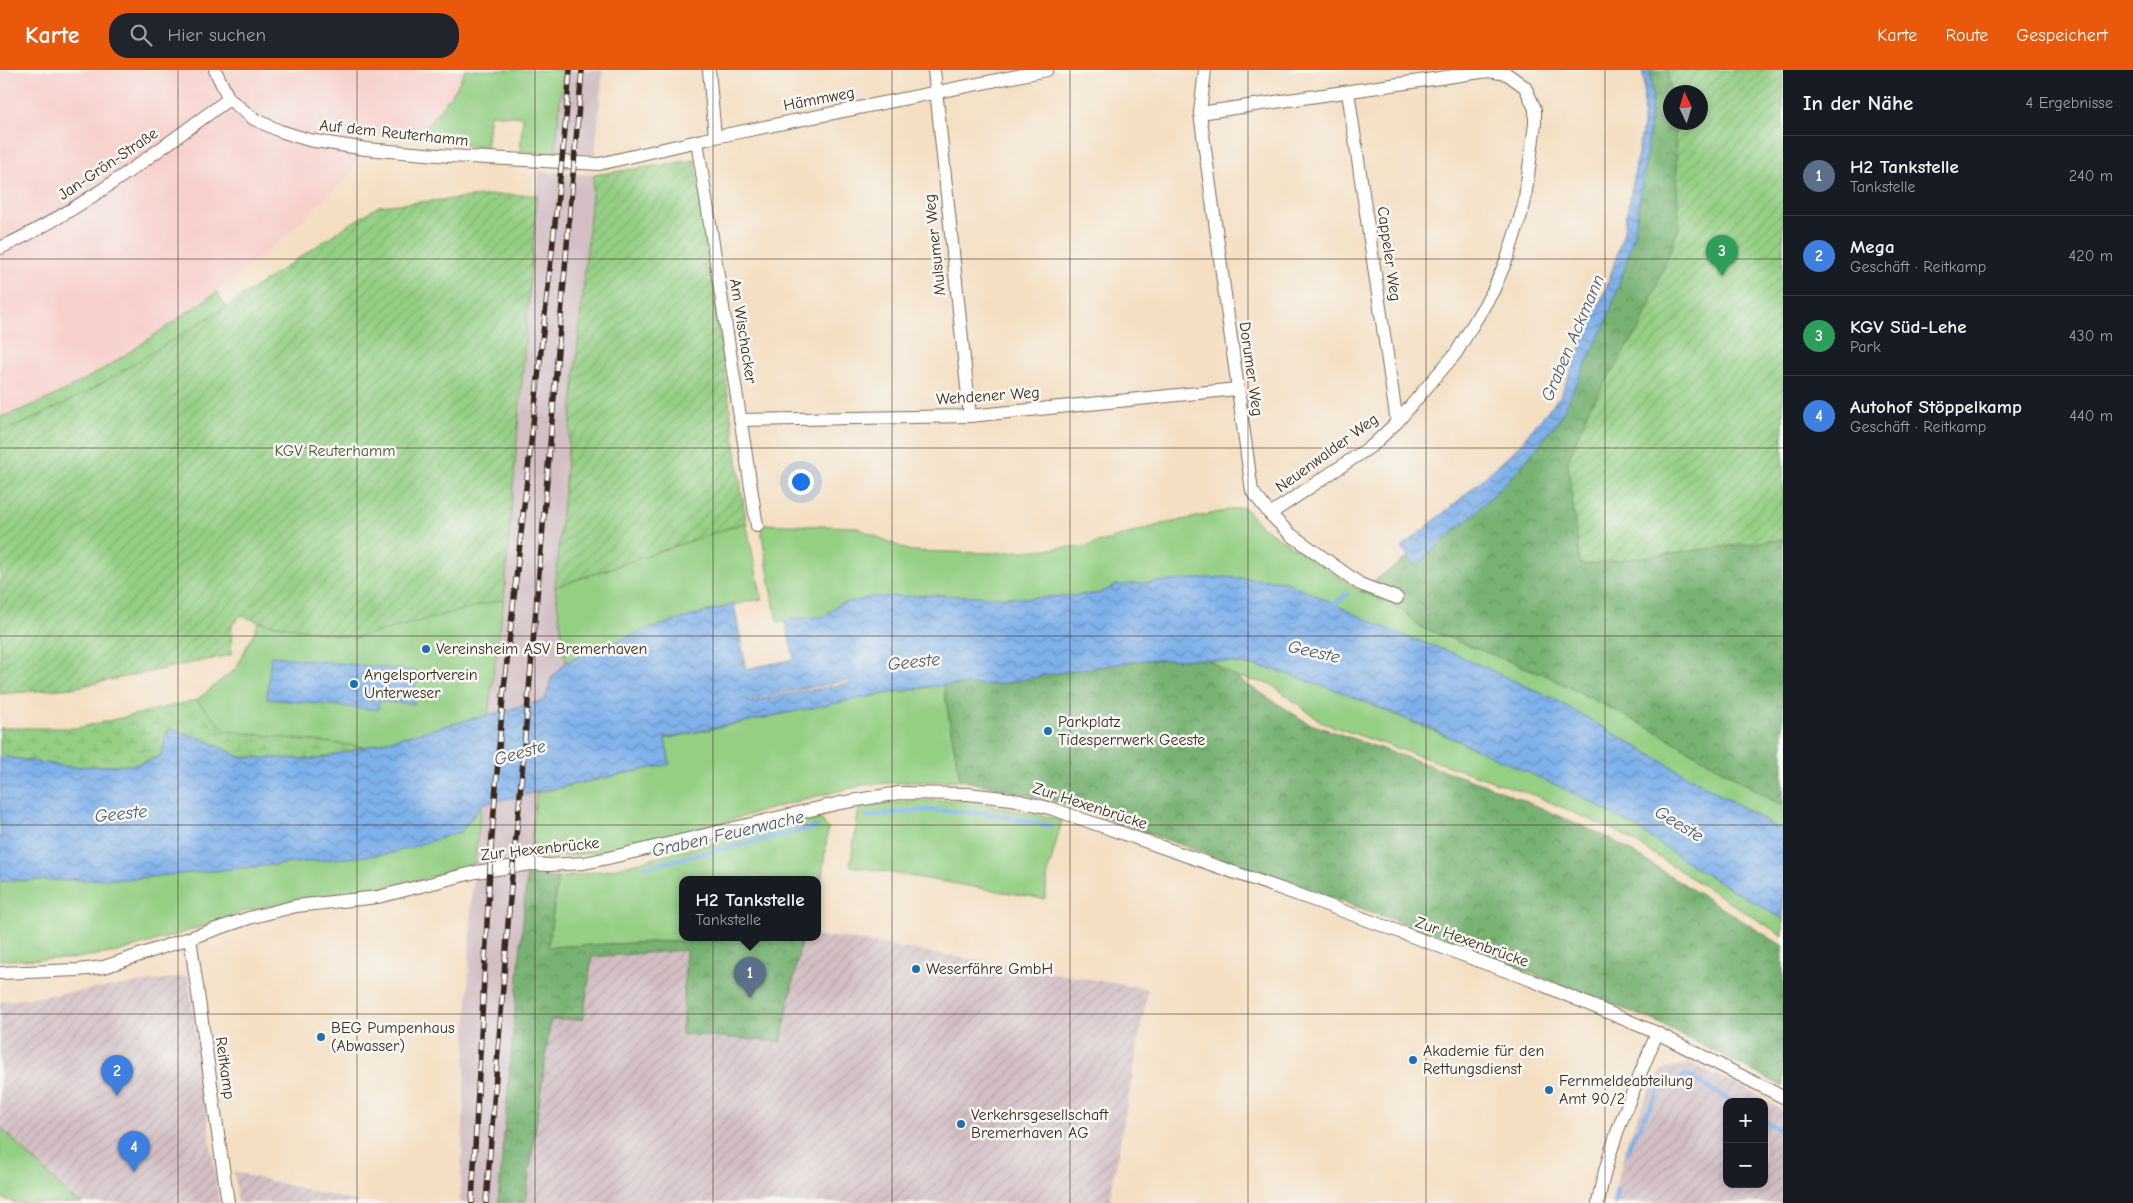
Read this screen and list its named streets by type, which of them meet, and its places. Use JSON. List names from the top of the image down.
{
  "streets": {
    "street": [
      "Hämmweg",
      "Auf dem Reuterhamm",
      "Jan-Grön-Straße",
      "Mulsumer Weg",
      "Cappeler Weg",
      "Am Wischacker",
      "Dorumer Weg",
      "Wehdener Weg",
      "Neuenwalder Weg",
      "Zur Hexenbrücke",
      "Reitkamp"
    ]
  },
  "crossings": [
    ["Hämmweg", "Auf dem Reuterhamm"],
    ["Hämmweg", "Mulsumer Weg"],
    ["Hämmweg", "Am Wischacker"],
    ["Auf dem Reuterhamm", "Jan-Grön-Straße"],
    ["Mulsumer Weg", "Wehdener Weg"],
    ["Cappeler Weg", "Neuenwalder Weg"],
    ["Am Wischacker", "Wehdener Weg"],
    ["Dorumer Weg", "Wehdener Weg"],
    ["Dorumer Weg", "Neuenwalder Weg"],
    ["Zur Hexenbrücke", "Reitkamp"]
  ],
  "water": ["Graben Ackmann", "Geeste", "Graben Feuerwache"],
  "parks": ["KGV Reuterhamm"],
  "places": [
    "Vereinsheim ASV Bremerhaven",
    "Angelsportverein Unterweser",
    "Parkplatz Tidesperrwerk Geeste",
    "Weserfähre GmbH",
    "BEG Pumpenhaus (Abwasser)",
    "Akademie für den Rettungsdienst",
    "Fernmeldeabteilung Amt 90/2",
    "Verkehrsgesellschaft Bremerhaven AG"
  ],
  "north": "top",
  "page": {
    "header": "Karte",
    "search": "Hier suchen",
    "nav": ["Karte", "Route", "Gespeichert"],
    "heading": ["In der Nähe", "4 Ergebnisse"],
    "list": [
      {
        "mark": "1",
        "name": "H2 Tankstelle",
        "note": "Tankstelle",
        "value": "240 m"
      },
      {
        "mark": "2",
        "name": "Mega",
        "note": "Geschäft · Reitkamp",
        "value": "420 m"
      },
      {
        "mark": "3",
        "name": "KGV Süd-Lehe",
        "note": "Park",
        "value": "430 m"
      },
      {
        "mark": "4",
        "name": "Autohof Stöppelkamp",
        "note": "Geschäft · Reitkamp",
        "value": "440 m"
      }
    ],
    "pins": [
      "3",
      "1",
      "2",
      "4"
    ],
    "popup": ["H2 Tankstelle", "Tankstelle"],
    "map_buttons": ["+", "−"]
  }
}
